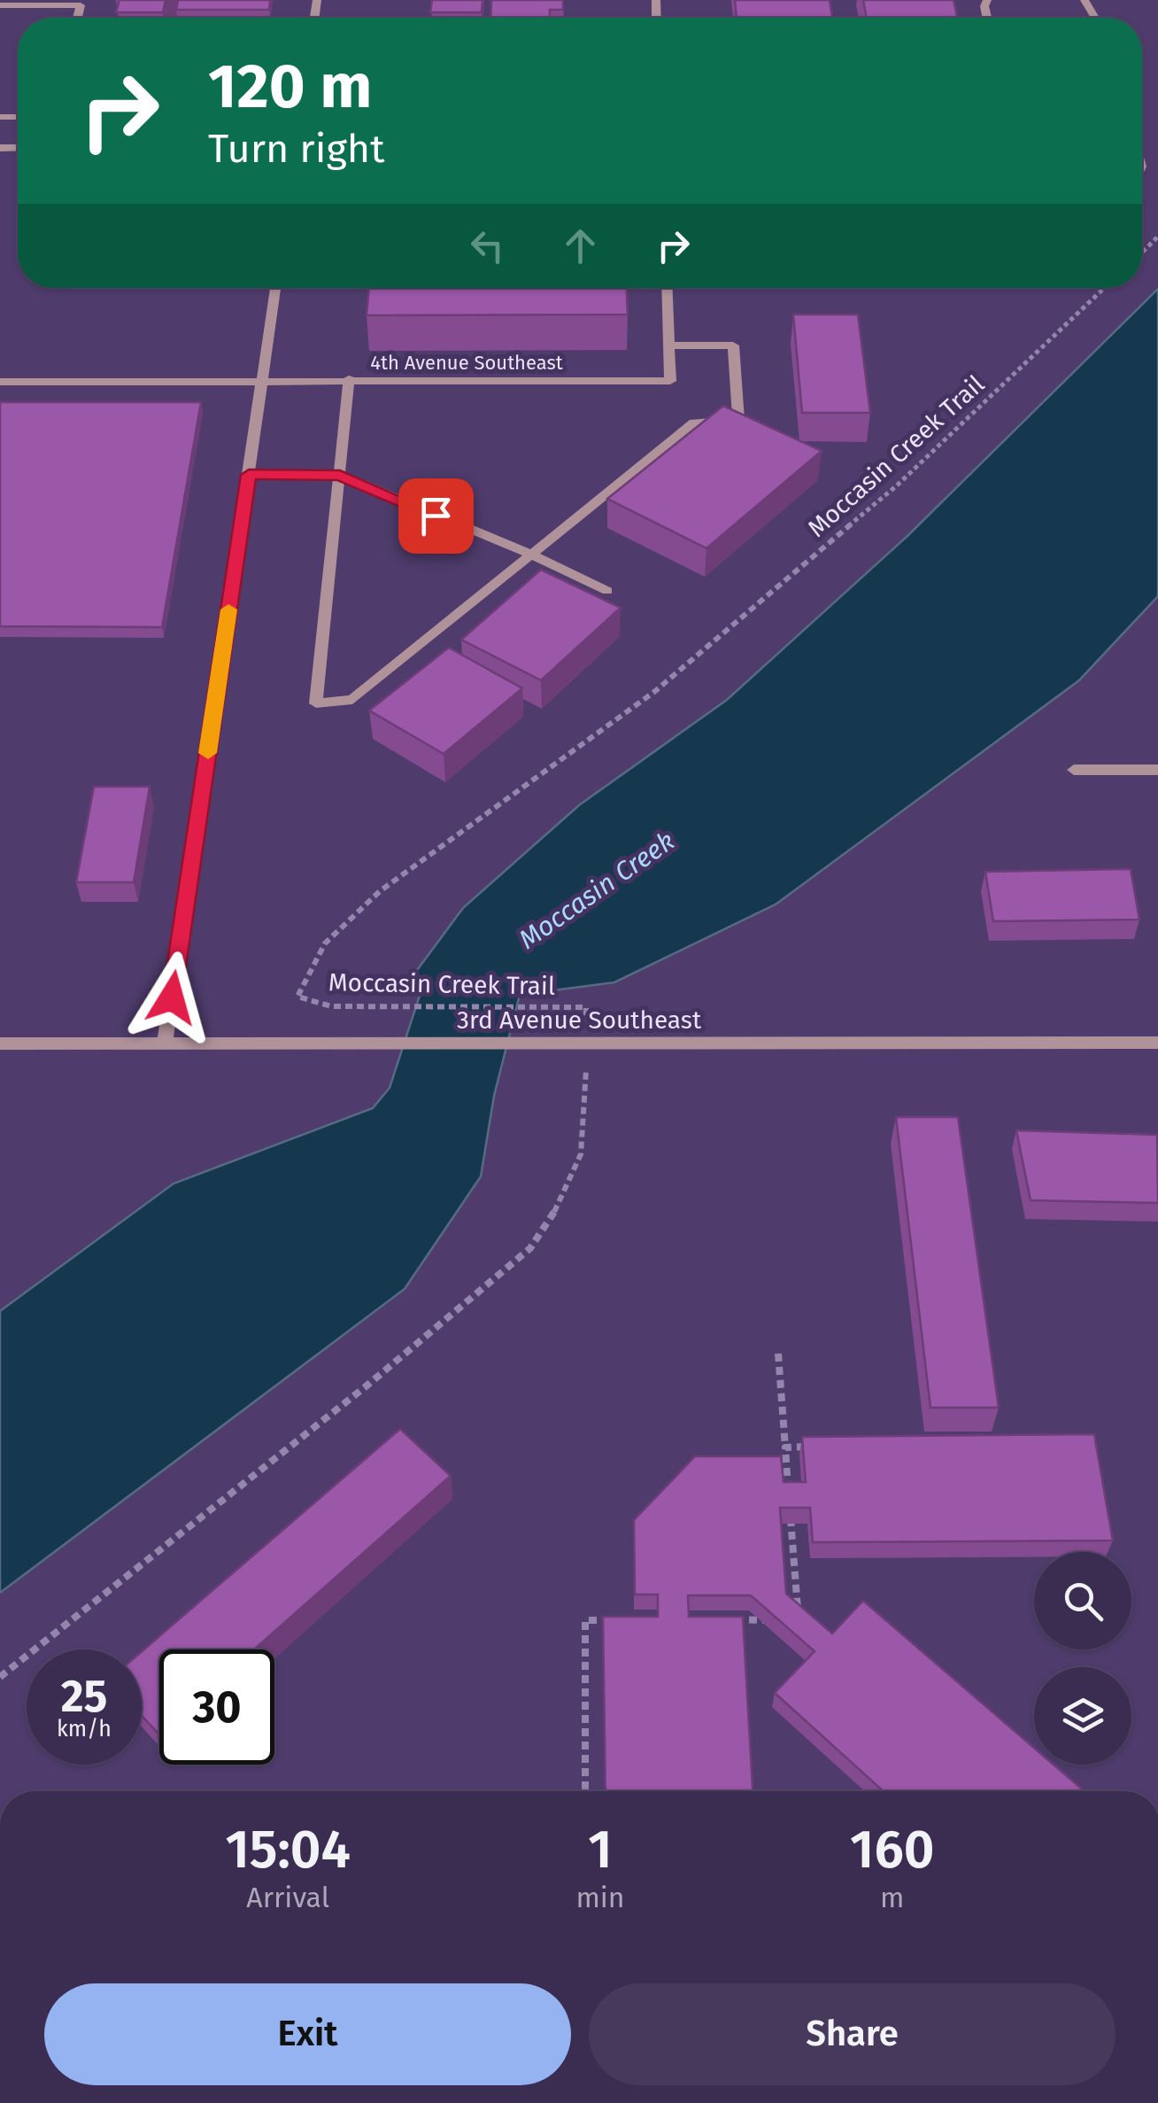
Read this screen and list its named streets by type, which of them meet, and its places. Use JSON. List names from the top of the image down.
{
  "streets": {
    "street": ["4th Avenue Southeast", "3rd Avenue Southeast"],
    "path": ["Moccasin Creek Trail"]
  },
  "crossings": [
    ["Moccasin Creek Trail", "3rd Avenue Southeast"]
  ],
  "water": ["Moccasin Creek"],
  "page": {
    "turn": ["120 m", "Turn right"],
    "speed": "25 km/h",
    "limit": "30",
    "eta": [
      "15:04",
      "Arrival",
      "1",
      "min",
      "160",
      "m"
    ],
    "buttons": ["Exit", "Share"]
  }
}
